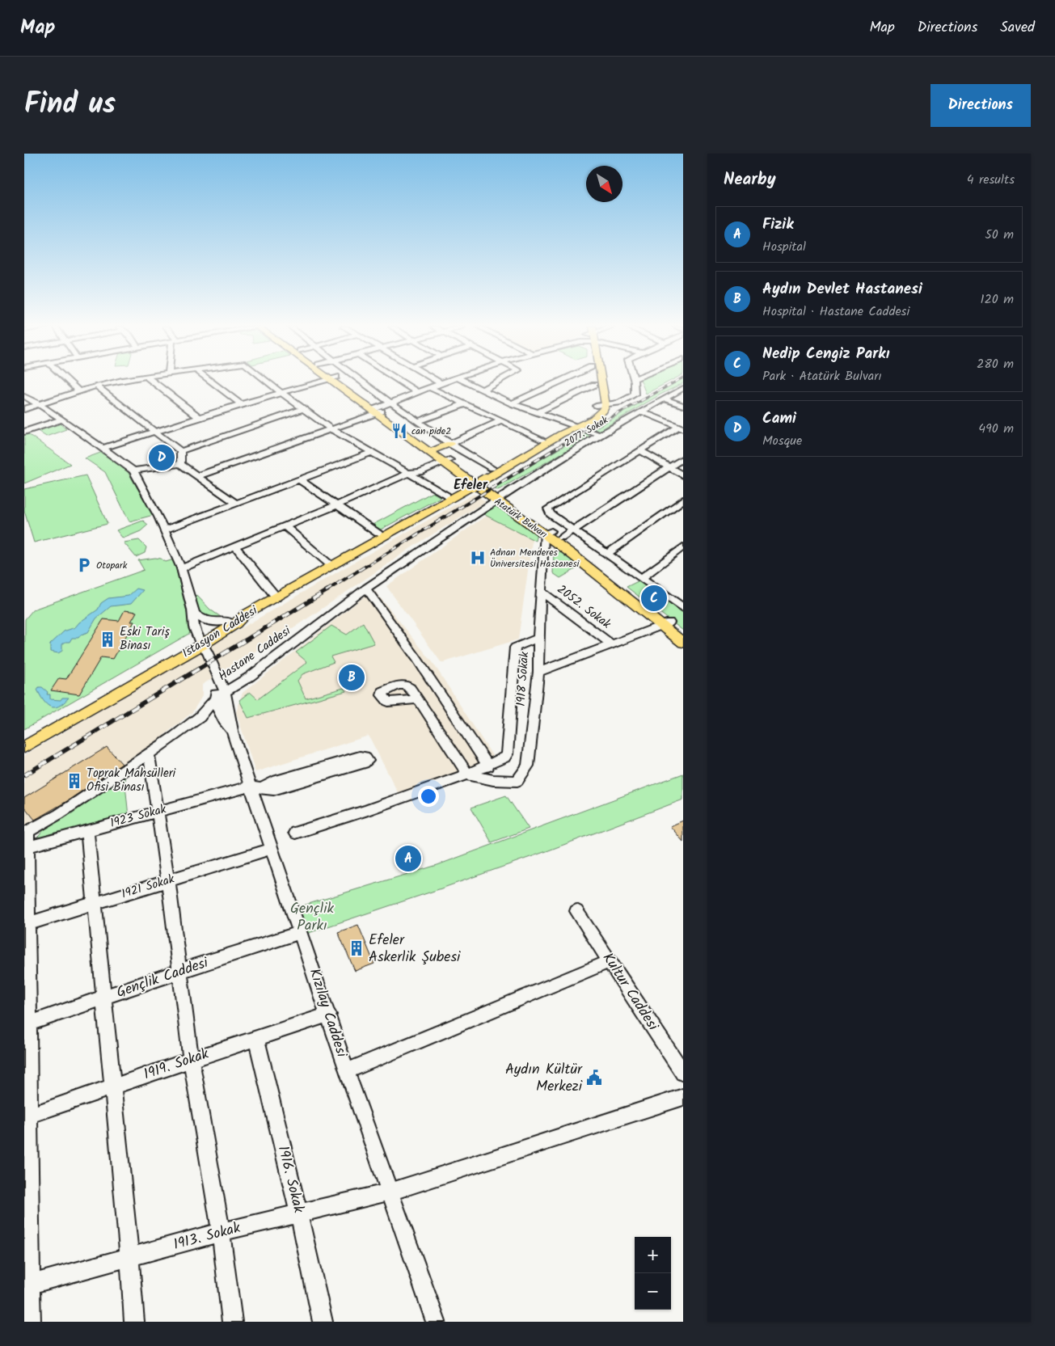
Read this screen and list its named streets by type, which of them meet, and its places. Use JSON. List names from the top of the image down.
{
  "streets": {
    "main road": ["Atatürk Bulvarı", "Istasyon Caddesi"],
    "street": [
      "2077. Sokak",
      "2052. Sokak",
      "Hastane Caddesi",
      "1918 Sokak",
      "1923 Sokak",
      "1921 Sokak",
      "Gençlik Caddesi",
      "Kultur Caddesi",
      "Kızılay Caddesi",
      "1919. Sokak",
      "1916. Sokak",
      "1913. Sokak"
    ]
  },
  "crossings": [
    ["2077. Sokak", "Atatürk Bulvarı"],
    ["2077. Sokak", "Hastane Caddesi"],
    ["Atatürk Bulvarı", "Hastane Caddesi"],
    ["Atatürk Bulvarı", "1918 Sokak"],
    ["2052. Sokak", "1918 Sokak"],
    ["Istasyon Caddesi", "Kızılay Caddesi"],
    ["Hastane Caddesi", "Kızılay Caddesi"],
    ["1923 Sokak", "Kızılay Caddesi"],
    ["1921 Sokak", "Kızılay Caddesi"],
    ["Gençlik Caddesi", "Kızılay Caddesi"],
    ["Kızılay Caddesi", "1919. Sokak"],
    ["Kızılay Caddesi", "1913. Sokak"],
    ["1919. Sokak", "1916. Sokak"],
    ["1916. Sokak", "1913. Sokak"]
  ],
  "districts": ["Efeler"],
  "parks": ["Gençlik Parkı"],
  "places": {
    "restaurant": ["can pide2"],
    "hospital": ["Adnan Menderes Üniversitesi Hastanesi"],
    "parking": ["Otopark"],
    "building": ["Eski Tariş Binası", "Toprak Mahsülleri Ofisi Binası", "Efeler Askerlik Şubesi"],
    "public building": ["Aydın Kültür Merkezi"]
  },
  "north": "bottom right",
  "page": {
    "header": "Map",
    "nav": ["Map", "Directions", "Saved"],
    "title": "Find us",
    "buttons": "Directions",
    "heading": ["Nearby", "4 results"],
    "list": [
      {
        "mark": "A",
        "name": "Fizik",
        "note": "Hospital",
        "value": "50 m"
      },
      {
        "mark": "B",
        "name": "Aydın Devlet Hastanesi",
        "note": "Hospital · Hastane Caddesi",
        "value": "120 m"
      },
      {
        "mark": "C",
        "name": "Nedip Cengiz Parkı",
        "note": "Park · Atatürk Bulvarı",
        "value": "280 m"
      },
      {
        "mark": "D",
        "name": "Cami",
        "note": "Mosque",
        "value": "490 m"
      }
    ],
    "pins": [
      "D",
      "C",
      "B",
      "A"
    ],
    "map_buttons": ["+", "−"]
  }
}
